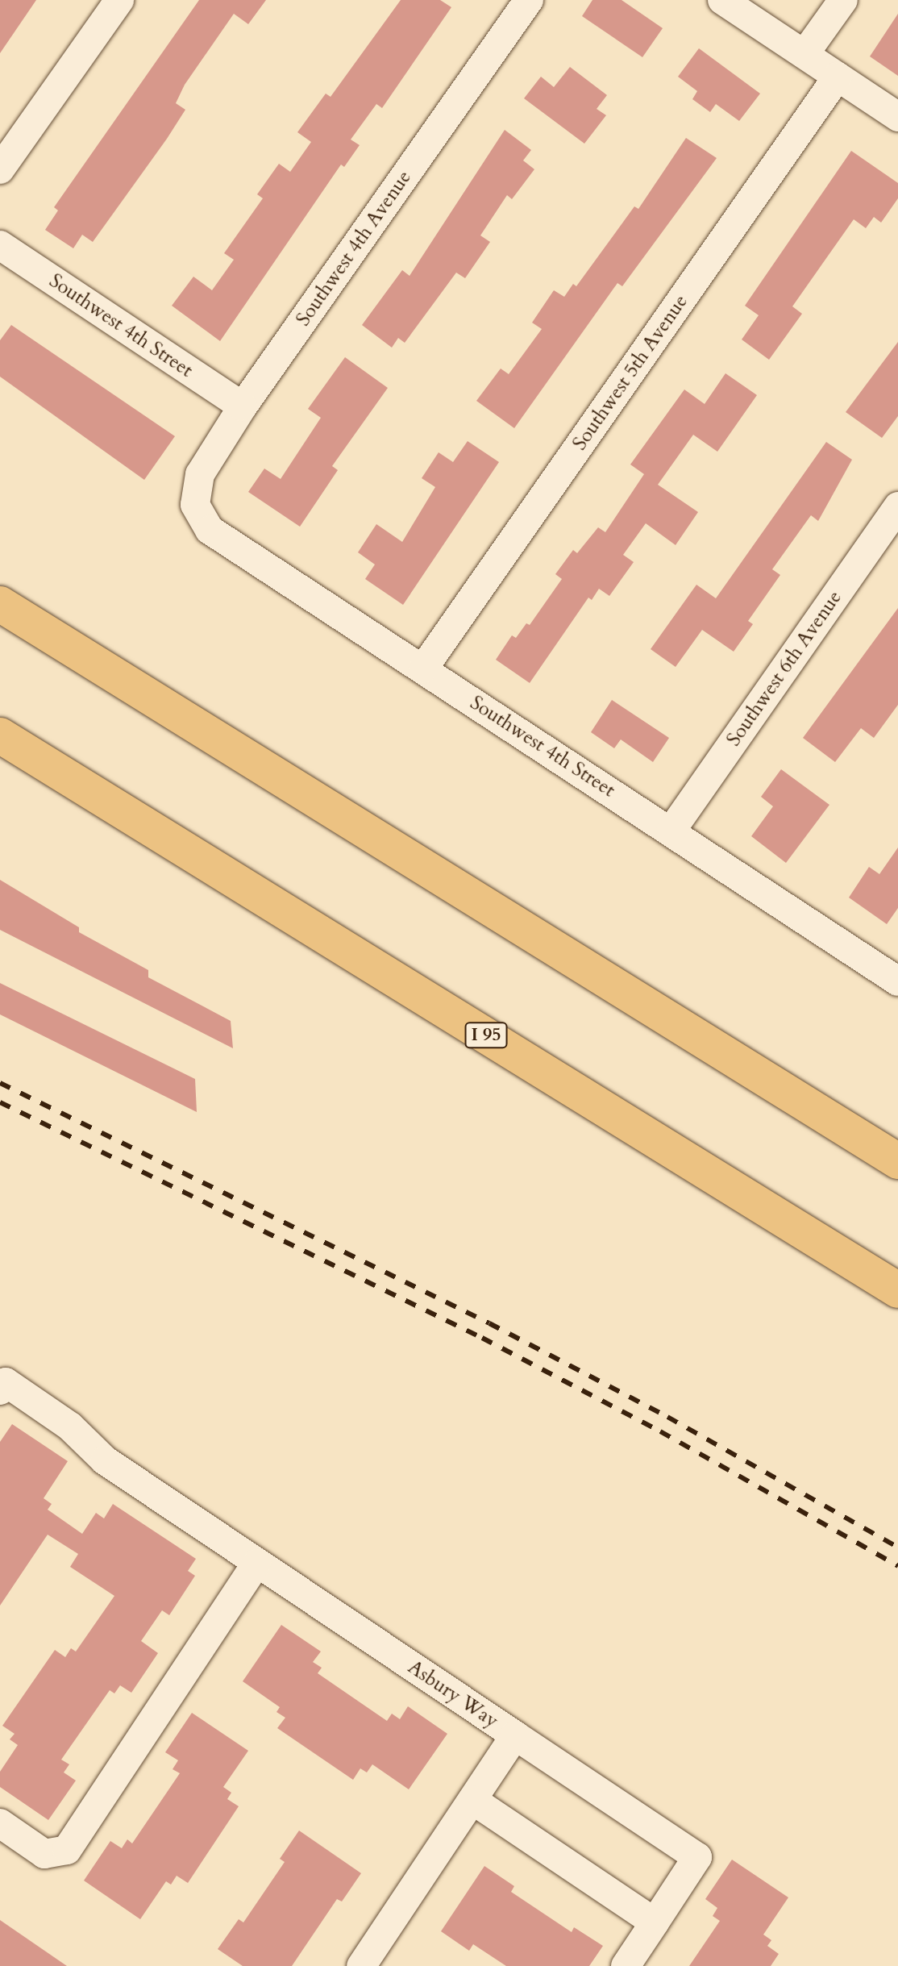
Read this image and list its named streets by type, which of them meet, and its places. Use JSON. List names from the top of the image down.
{
  "streets": {
    "highway": ["I 95"],
    "street": [
      "Southwest 4th Avenue",
      "Southwest 4th Street",
      "Southwest 5th Avenue",
      "Southwest 6th Avenue",
      "Asbury Way"
    ]
  },
  "crossings": [
    ["Southwest 4th Avenue", "Southwest 4th Street"],
    ["Southwest 4th Street", "Southwest 5th Avenue"],
    ["Southwest 4th Street", "Southwest 6th Avenue"]
  ]
}
